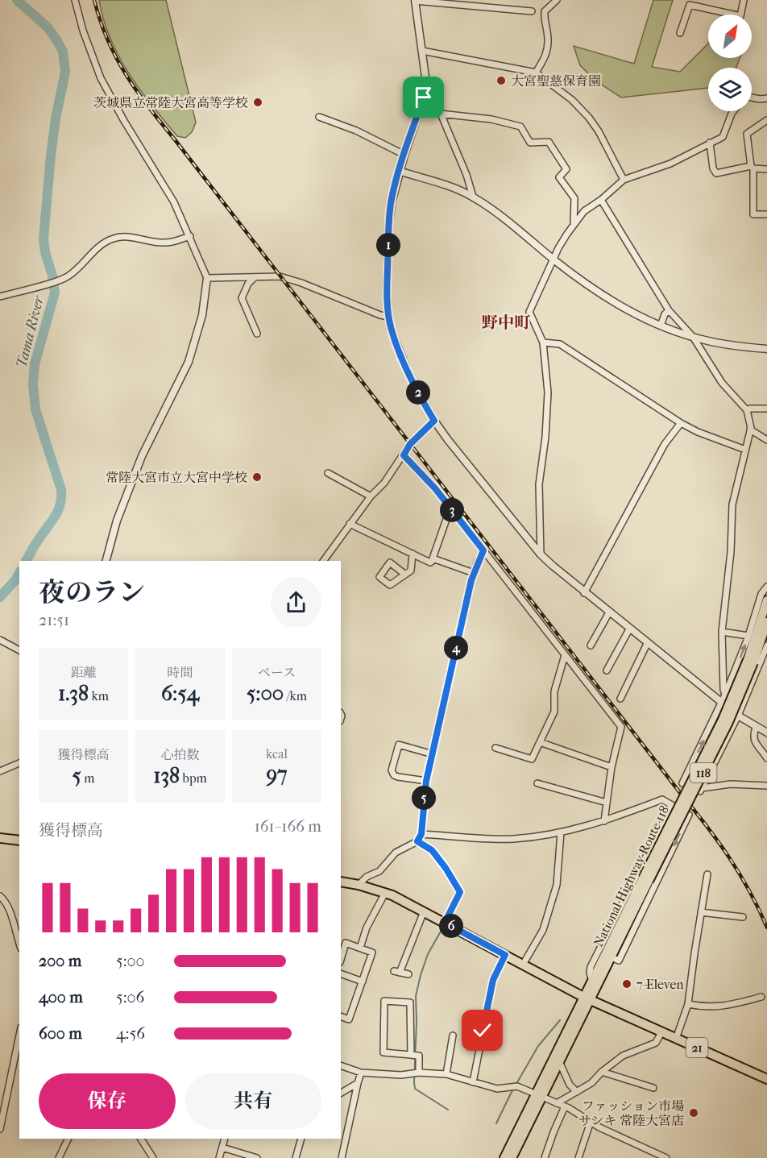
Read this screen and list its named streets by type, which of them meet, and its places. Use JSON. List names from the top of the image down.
{
  "streets": {
    "main road": ["118", "National Highway Route 118", "21"]
  },
  "crossings": [
    ["National Highway Route 118", "21"]
  ],
  "districts": ["野中町"],
  "water": ["Tama River"],
  "places": [
    "大宮聖慈保育園",
    "茨城県立常陸大宮高等学校",
    "常陸大宮市立大宮中学校",
    "7-Eleven",
    "ファッション市場 サンキ 常陸大宮店"
  ],
  "north": "top right",
  "page": {
    "pins": [
      "1",
      "2",
      "3",
      "4",
      "5",
      "6"
    ],
    "heading": ["夜のラン", "21:51"],
    "stats": [
      ["距離", "1.38 km"],
      ["時間", "6:54"],
      ["ペース", "5:00 /km"],
      ["獲得標高", "5 m"],
      ["心拍数", "138 bpm"],
      ["kcal", "97"]
    ],
    "chart": ["獲得標高", "161–166 m"],
    "list": [
      {
        "name": "200 m",
        "note": "5:00"
      },
      {
        "name": "400 m",
        "note": "5:06"
      },
      {
        "name": "600 m",
        "note": "4:56"
      }
    ],
    "buttons": ["保存", "共有"]
  }
}
